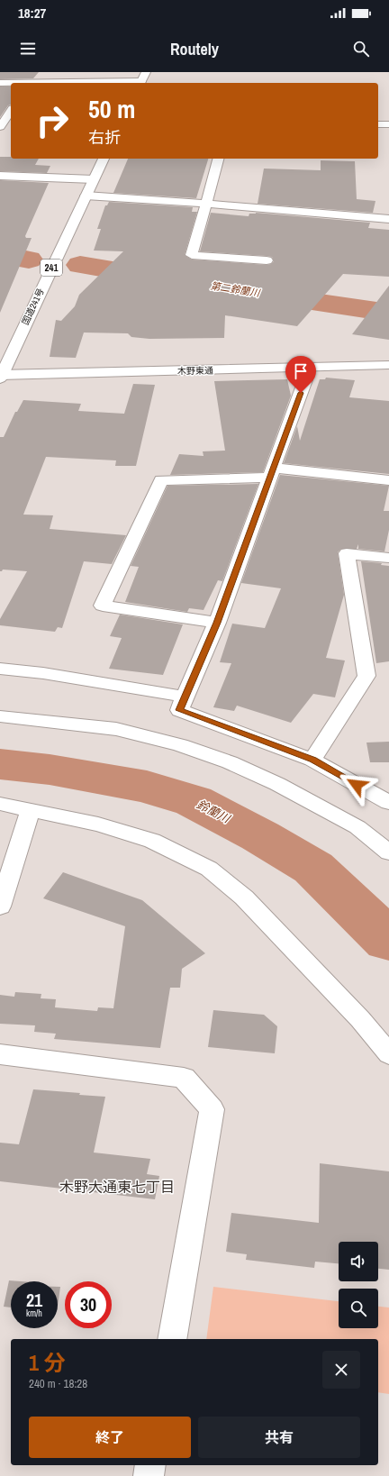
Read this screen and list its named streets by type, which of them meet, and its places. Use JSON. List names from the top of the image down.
{
  "streets": {
    "main road": ["241", "国道241号", "木野東通"]
  },
  "crossings": [
    ["国道241号", "木野東通"]
  ],
  "districts": ["木野大通東七丁目"],
  "water": ["第二鈴蘭川", "鈴蘭川"],
  "page": {
    "status": "18:27",
    "header": "Routely",
    "turn": ["50 m", "右折"],
    "speed": "21 km/h",
    "limit": "30",
    "heading": ["1 分", "240 m · 18:28"],
    "buttons": ["終了", "共有"]
  }
}
